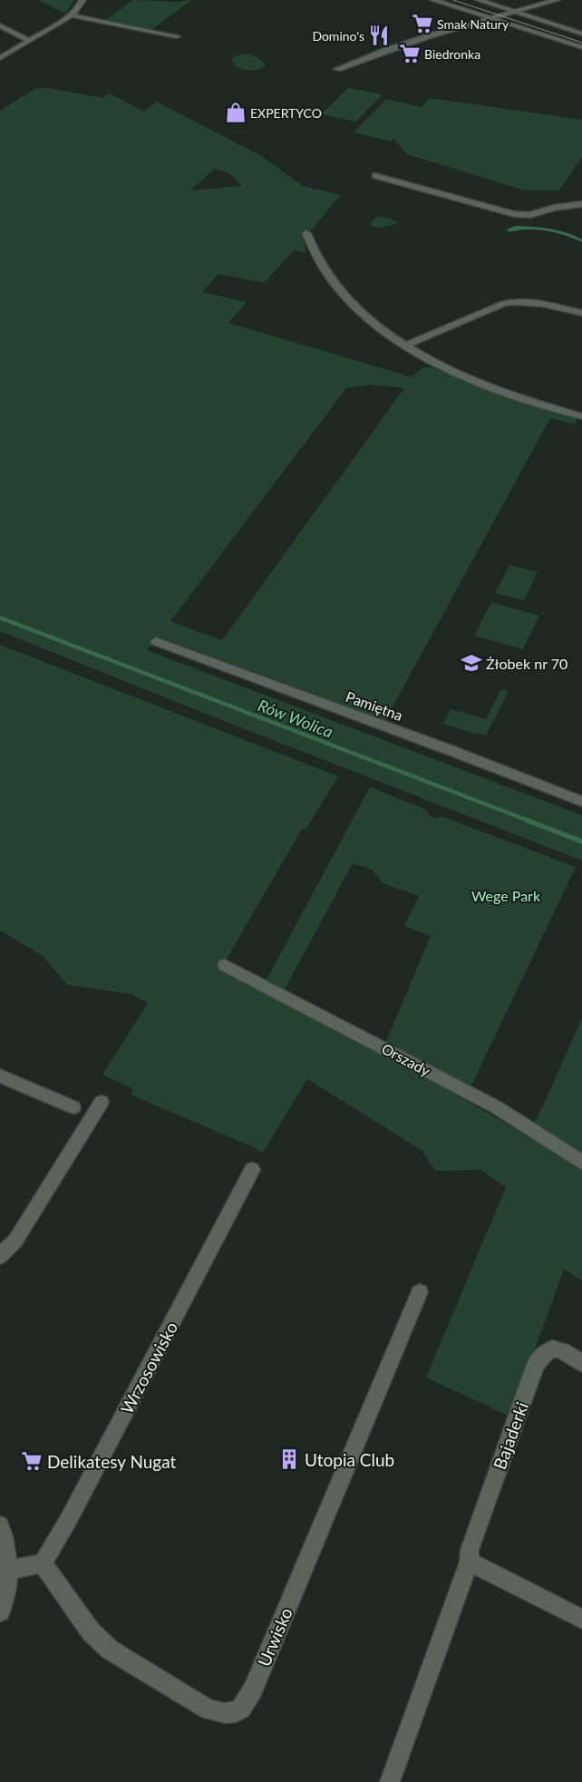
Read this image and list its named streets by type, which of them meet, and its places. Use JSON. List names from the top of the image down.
{
  "streets": {
    "street": [
      "Pamiętna",
      "Orszady",
      "Wrzosowisko",
      "Bajaderki",
      "Urwisko"
    ]
  },
  "crossings": [
    ["Wrzosowisko", "Urwisko"]
  ],
  "water": ["Rów Wolica"],
  "parks": ["Wege Park"],
  "places": {
    "supermarket": ["Smak Natury", "Biedronka", "Delikatesy Nugat"],
    "restaurant": ["Domino's"],
    "shop": ["EXPERTYCO"],
    "school or university": ["Żłobek nr 70"],
    "building": ["Utopia Club"]
  }
}
